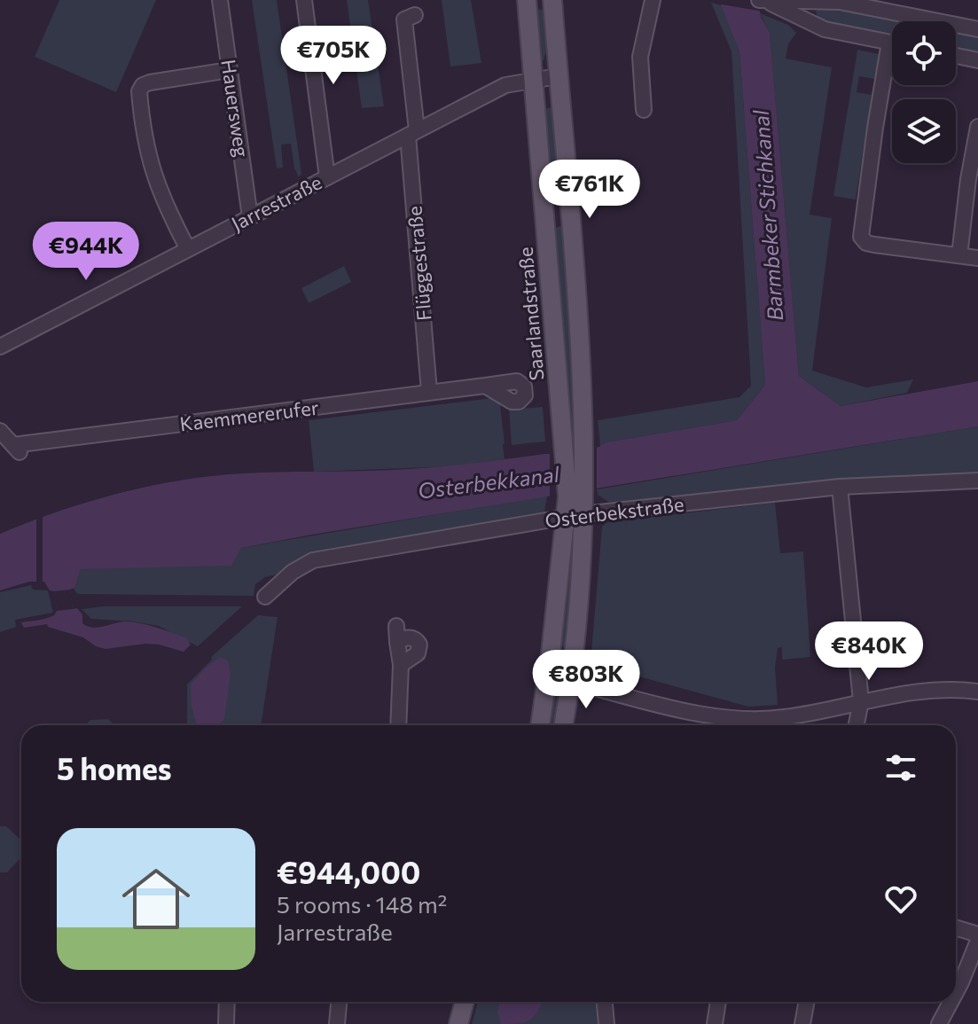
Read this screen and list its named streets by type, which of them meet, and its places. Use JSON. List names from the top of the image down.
{
  "streets": {
    "main road": ["Saarlandstraße"],
    "street": [
      "Hauersweg",
      "Jarrestraße",
      "Flüggestraße",
      "Kaemmererufer",
      "Osterbekstraße"
    ]
  },
  "crossings": [
    ["Hauersweg", "Jarrestraße"],
    ["Jarrestraße", "Flüggestraße"],
    ["Jarrestraße", "Saarlandstraße"],
    ["Flüggestraße", "Kaemmererufer"],
    ["Saarlandstraße", "Osterbekstraße"]
  ],
  "water": ["Barmbeker Stichkanal", "Osterbekkanal"],
  "page": {
    "price": [
      "€705K",
      "€761K",
      "€944K",
      "€840K",
      "€803K"
    ],
    "heading": "5 homes",
    "list": [
      {
        "name": "€944,000",
        "note": "5 rooms · 148 m² · Jarrestraße"
      }
    ]
  }
}
